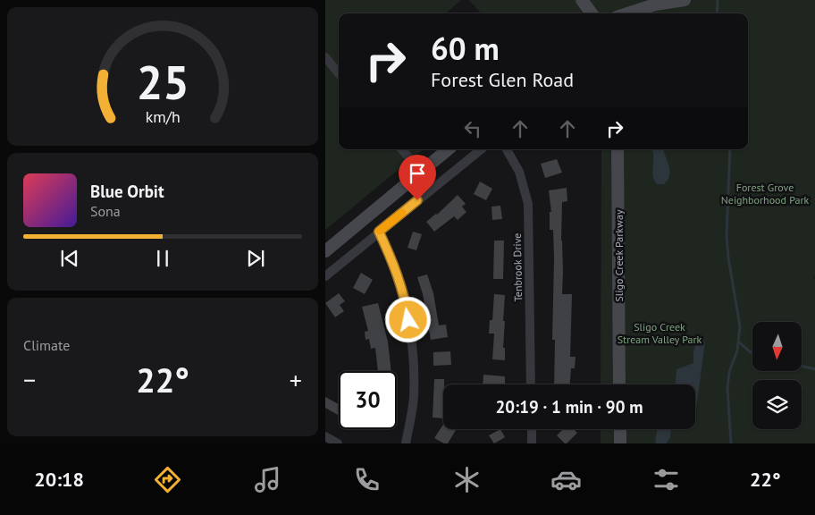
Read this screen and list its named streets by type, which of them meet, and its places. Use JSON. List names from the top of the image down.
{
  "streets": {
    "street": ["Sligo Creek Parkway", "Tenbrook Drive"]
  },
  "parks": ["Forest Grove Neighborhood Park", "Sligo Creek Stream Valley Park"],
  "north": "bottom",
  "page": {
    "turn": ["60 m", "Forest Glen Road"],
    "song": ["Blue Orbit", "Sona"],
    "tile": "Climate",
    "heat": ["−", "22°", "+"],
    "limit": "30",
    "trip": "20:19 · 1 min · 90 m",
    "tabs": ["20:18", "22°"],
    "gauge": ["25", "km/h"]
  }
}
